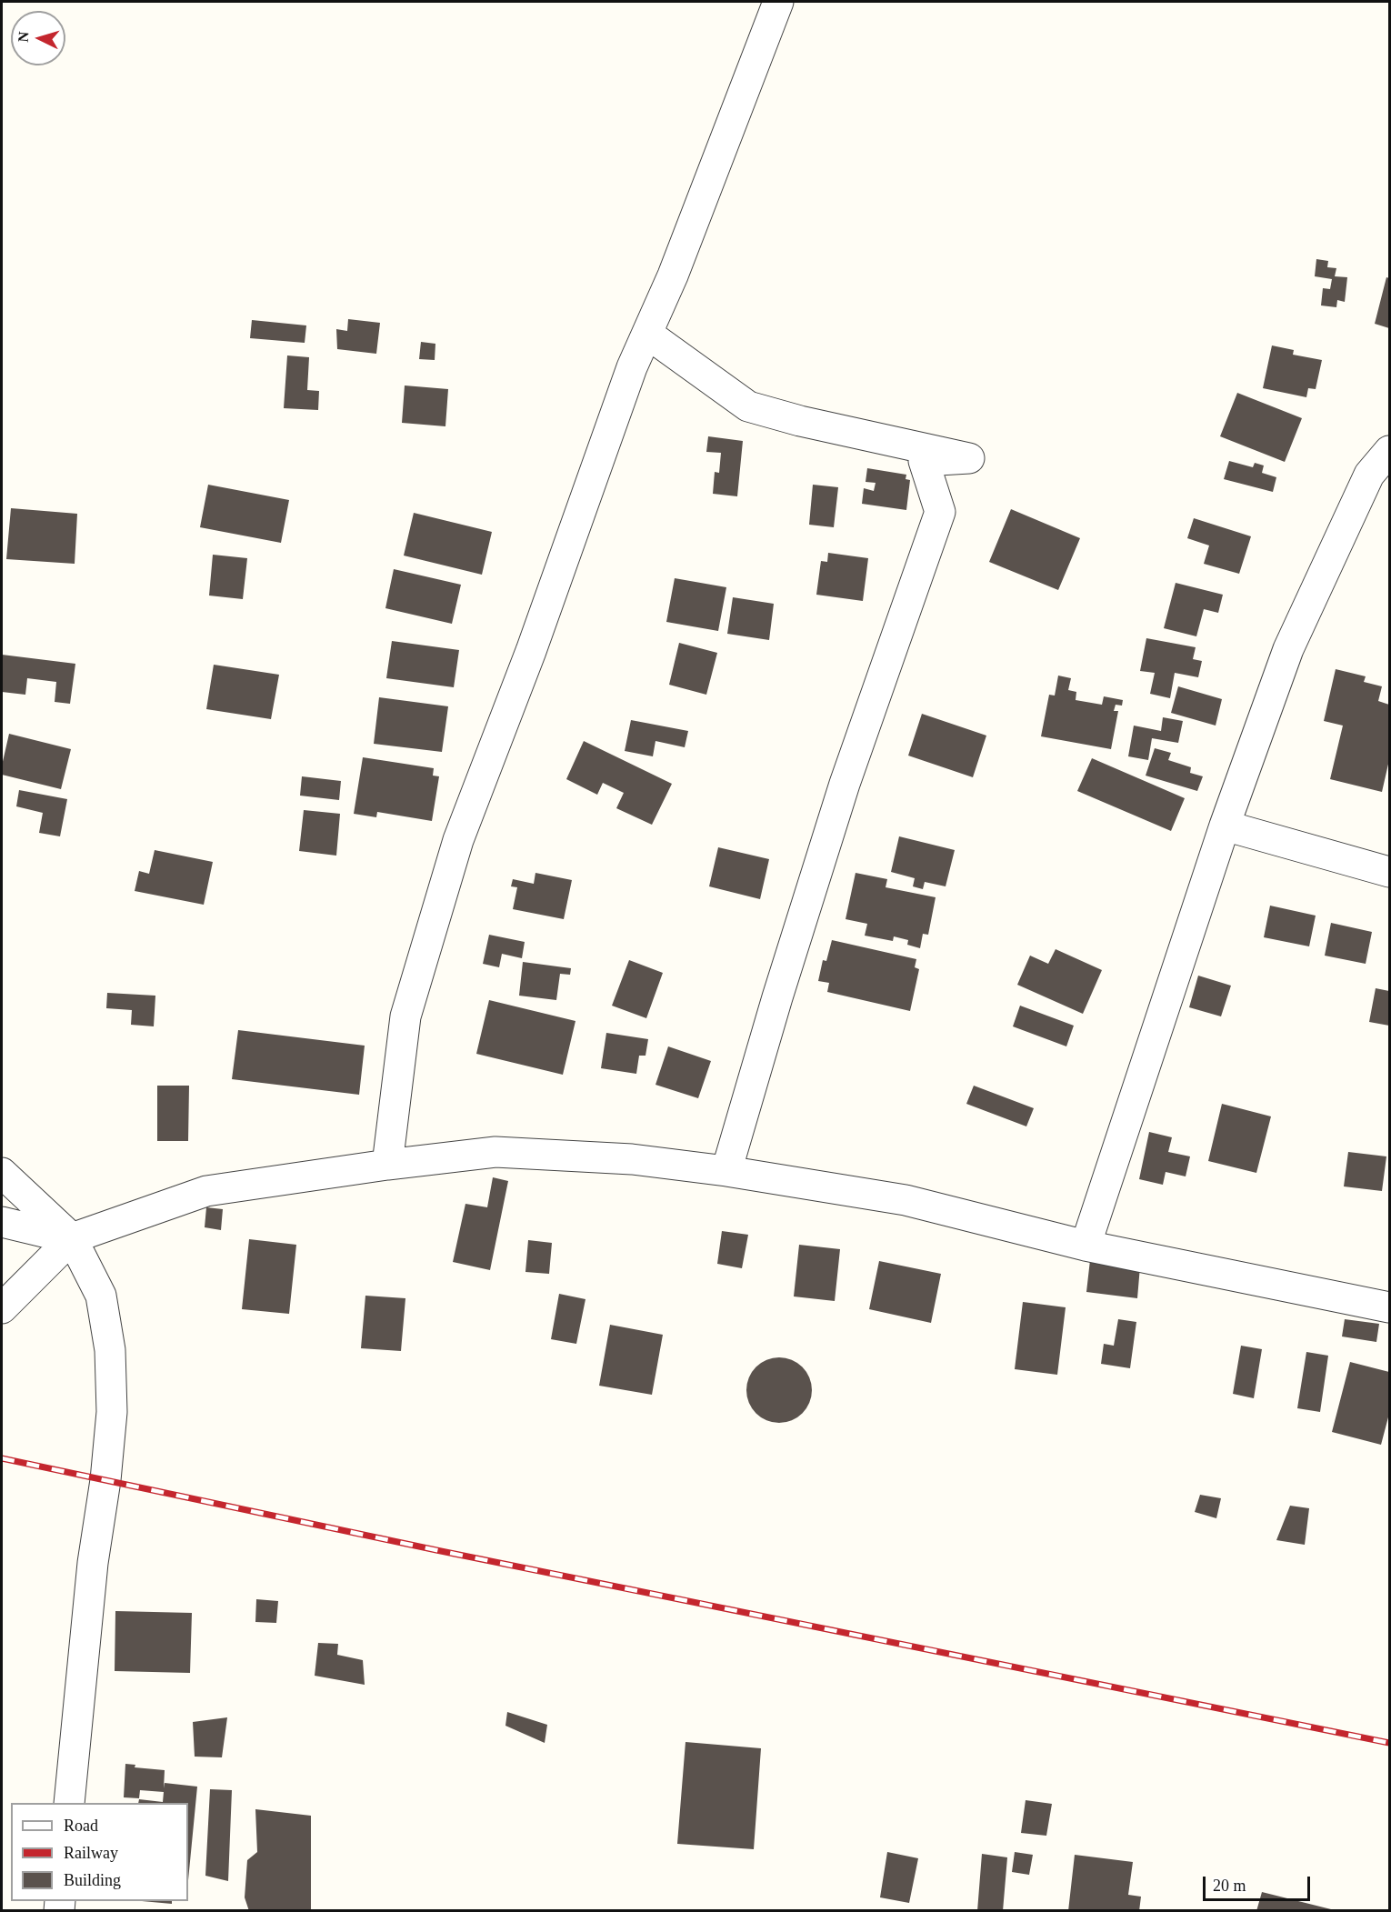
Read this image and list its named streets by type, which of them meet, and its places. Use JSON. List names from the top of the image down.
{
  "legend": ["Road", "Railway", "Building"],
  "scale_bar": "20 m",
  "north": "left"
}
